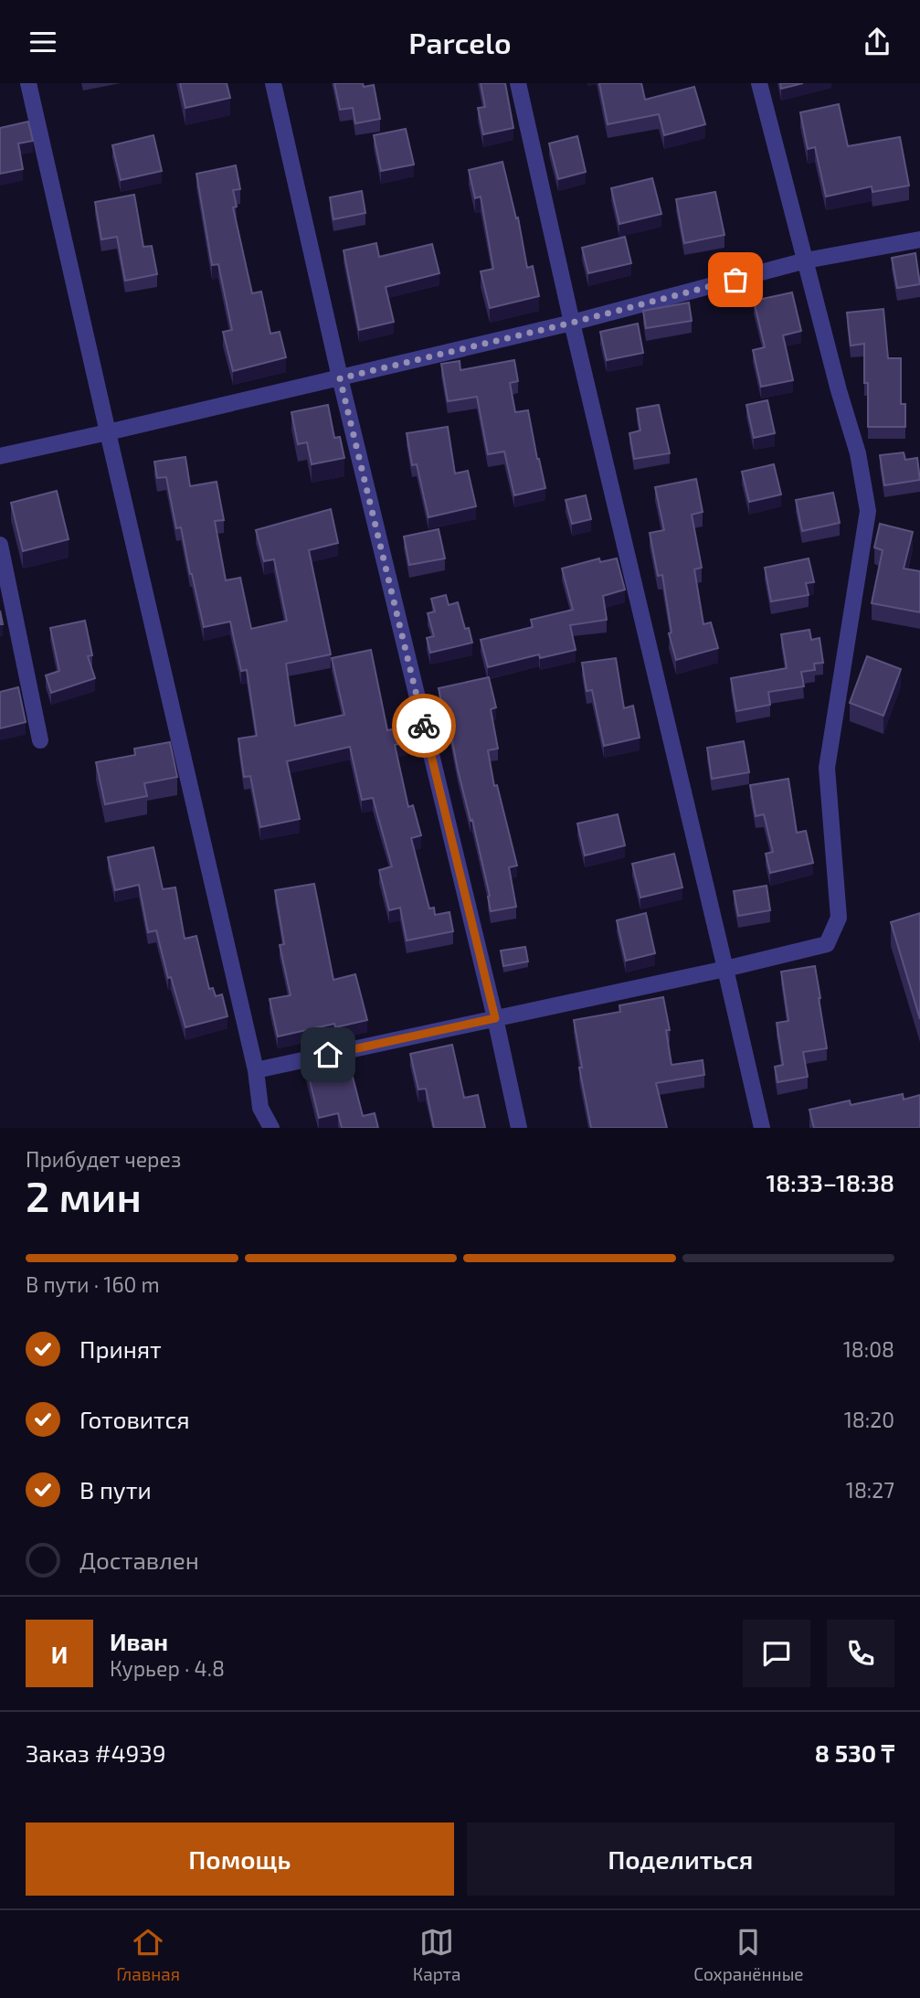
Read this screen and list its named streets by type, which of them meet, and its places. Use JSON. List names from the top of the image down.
{
  "page": {
    "header": "Parcelo",
    "heading": ["2 мин", "Прибудет через", "18:33–18:38"],
    "panel": [
      "Иван",
      "Курьер · 4.8",
      "Заказ #4939",
      "8 530 ₸"
    ],
    "bar": "В пути · 160 m",
    "list": [
      ["Принят", "18:08"],
      ["Готовится", "18:20"],
      ["В пути", "18:27"],
      "Доставлен"
    ],
    "round": "И",
    "buttons": ["Помощь", "Поделиться"],
    "tabs": ["Главная", "Карта", "Сохранённые"]
  }
}
